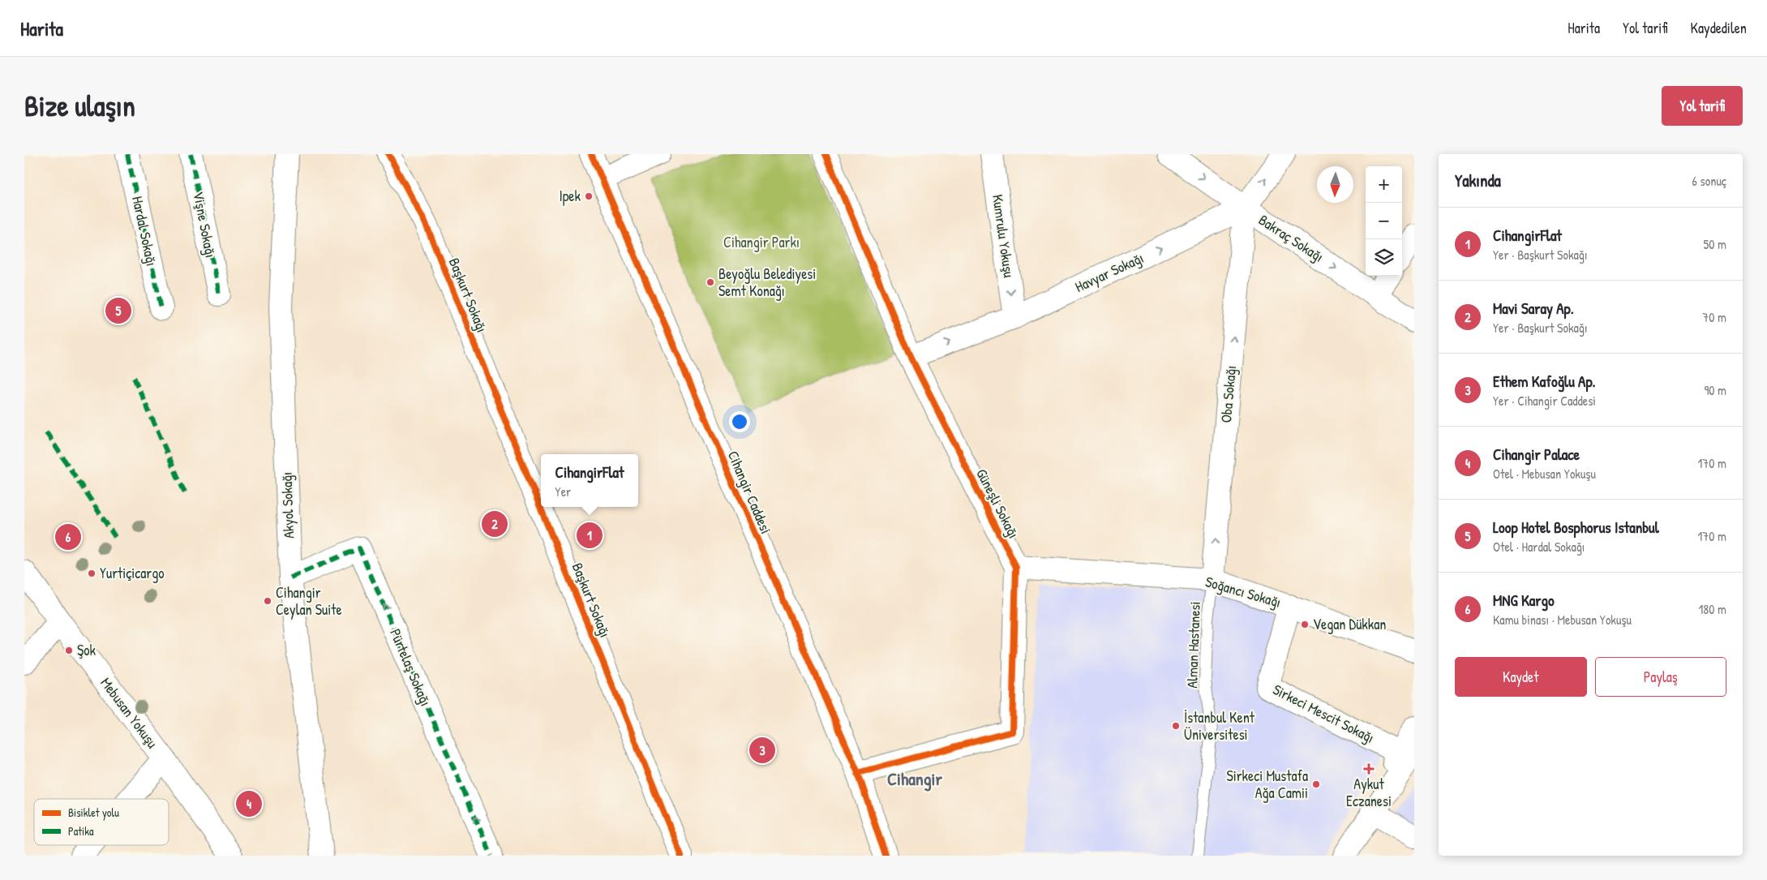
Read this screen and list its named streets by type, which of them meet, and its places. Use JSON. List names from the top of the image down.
{
  "streets": {
    "street": [
      "Vişne Sokağı",
      "Hardal Sokağı",
      "Kumrulu Yokuşu",
      "Bakraç Sokağı",
      "Havyar Sokağı",
      "Başkurt Sokağı",
      "Oba Sokağı",
      "Cihangir Caddesi",
      "Güneşli Sokağı",
      "Akyol Sokağı",
      "Soğancı Sokağı",
      "Pürtelaş Sokağı",
      "Mebusan Yokuşu",
      "Sirkeci Mescit Sokağı"
    ],
    "lane": ["Alman Hastanesi"]
  },
  "crossings": [
    ["Kumrulu Yokuşu", "Havyar Sokağı"],
    ["Bakraç Sokağı", "Havyar Sokağı"],
    ["Bakraç Sokağı", "Oba Sokağı"],
    ["Havyar Sokağı", "Oba Sokağı"],
    ["Havyar Sokağı", "Güneşli Sokağı"],
    ["Oba Sokağı", "Soğancı Sokağı"],
    ["Oba Sokağı", "Alman Hastanesi"],
    ["Cihangir Caddesi", "Güneşli Sokağı"],
    ["Güneşli Sokağı", "Soğancı Sokağı"],
    ["Akyol Sokağı", "Pürtelaş Sokağı"],
    ["Soğancı Sokağı", "Alman Hastanesi"],
    ["Soğancı Sokağı", "Sirkeci Mescit Sokağı"]
  ],
  "one_way": [
    "Kumrulu Yokuşu",
    "Bakraç Sokağı",
    "Havyar Sokağı",
    "Oba Sokağı",
    "Pürtelaş Sokağı"
  ],
  "districts": ["Cihangir"],
  "parks": ["Cihangir Parkı"],
  "places": {
    "other": [
      "Ipek",
      "Beyoğlu Belediyesi Semt Konağı",
      "Yurtiçicargo",
      "Cihangir Ceylan Suite",
      "Vegan Dükkan",
      "Şok",
      "İstanbul Kent Üniversitesi",
      "Sirkeci Mustafa Ağa Camii"
    ],
    "health": ["Aykut Eczanesi"]
  },
  "legend": ["Bisiklet yolu", "Patika"],
  "north": "bottom",
  "page": {
    "header": "Harita",
    "nav": ["Harita", "Yol tarifi", "Kaydedilen"],
    "buttons": [
      "Yol tarifi",
      ["Kaydet", "Paylaş"]
    ],
    "title": "Bize ulaşın",
    "heading": ["Yakında", "6 sonuç"],
    "map_buttons": ["+", "−"],
    "list": [
      {
        "mark": "1",
        "name": "CihangirFlat",
        "note": "Yer · Başkurt Sokağı",
        "value": "50 m"
      },
      {
        "mark": "2",
        "name": "Mavi Saray Ap.",
        "note": "Yer · Başkurt Sokağı",
        "value": "70 m"
      },
      {
        "mark": "3",
        "name": "Ethem Kafoğlu Ap.",
        "note": "Yer · Cihangir Caddesi",
        "value": "90 m"
      },
      {
        "mark": "4",
        "name": "Cihangir Palace",
        "note": "Otel · Mebusan Yokuşu",
        "value": "170 m"
      },
      {
        "mark": "5",
        "name": "Loop Hotel Bosphorus Istanbul",
        "note": "Otel · Hardal Sokağı",
        "value": "170 m"
      },
      {
        "mark": "6",
        "name": "MNG Kargo",
        "note": "Kamu binası · Mebusan Yokuşu",
        "value": "180 m"
      }
    ],
    "pins": [
      "5",
      "2",
      "1",
      "6",
      "3",
      "4"
    ],
    "popup": ["CihangirFlat", "Yer"]
  }
}
